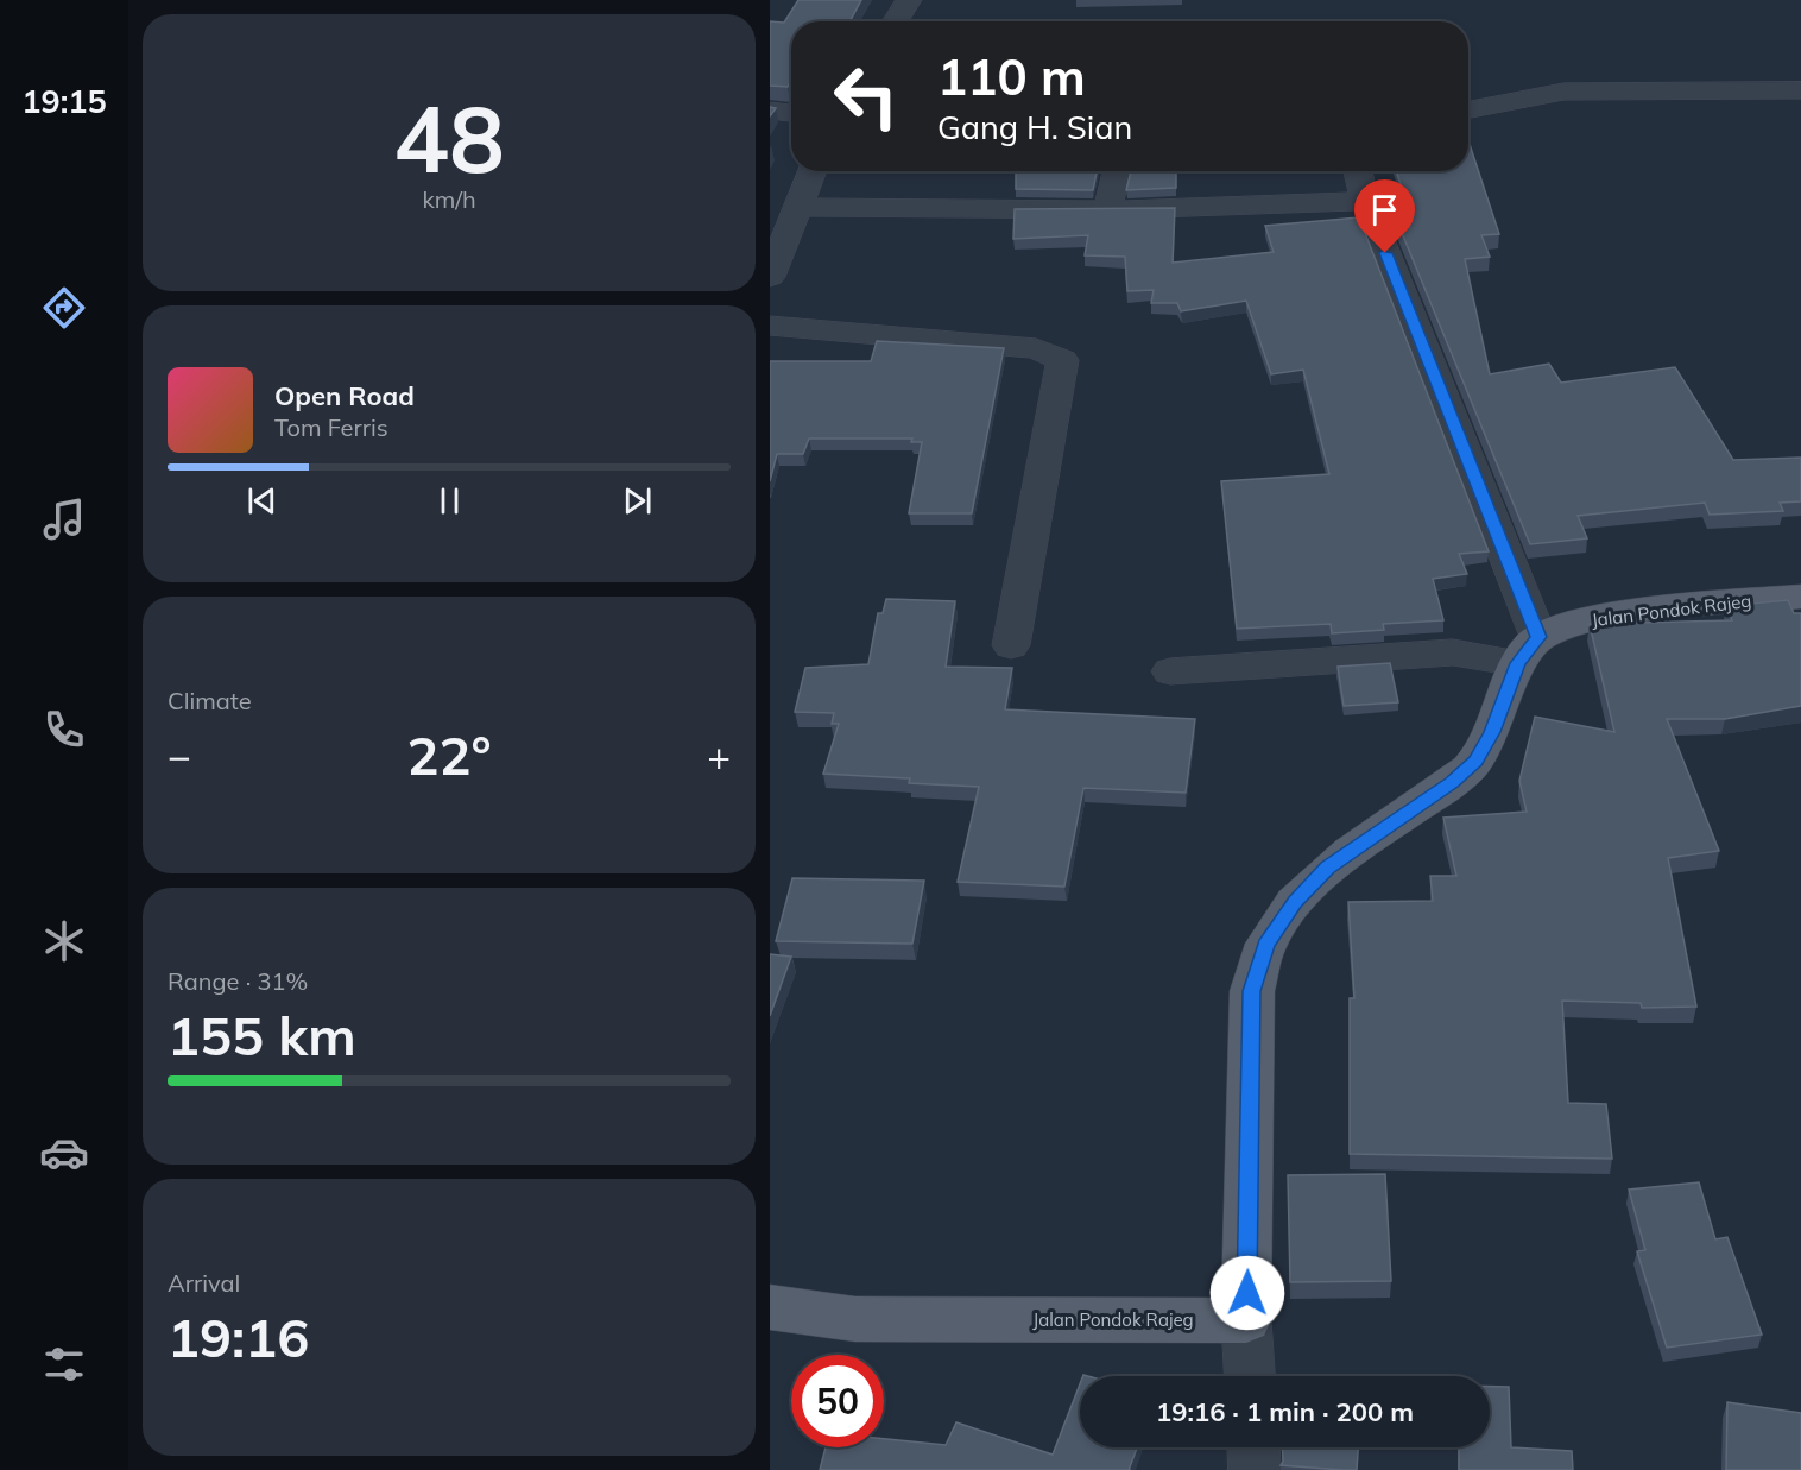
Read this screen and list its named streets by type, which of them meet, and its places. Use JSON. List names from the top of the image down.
{
  "streets": {
    "main road": ["Jalan Pondok Rajeg"]
  },
  "page": {
    "tabs": "19:15",
    "tile": [
      ["48", "km/h"],
      "Climate",
      ["Range · 31%", "155 km"],
      ["Arrival", "19:16"]
    ],
    "turn": ["110 m", "Gang H. Sian"],
    "song": ["Open Road", "Tom Ferris"],
    "heat": ["−", "22°", "+"],
    "limit": "50",
    "trip": "19:16 · 1 min · 200 m"
  }
}
